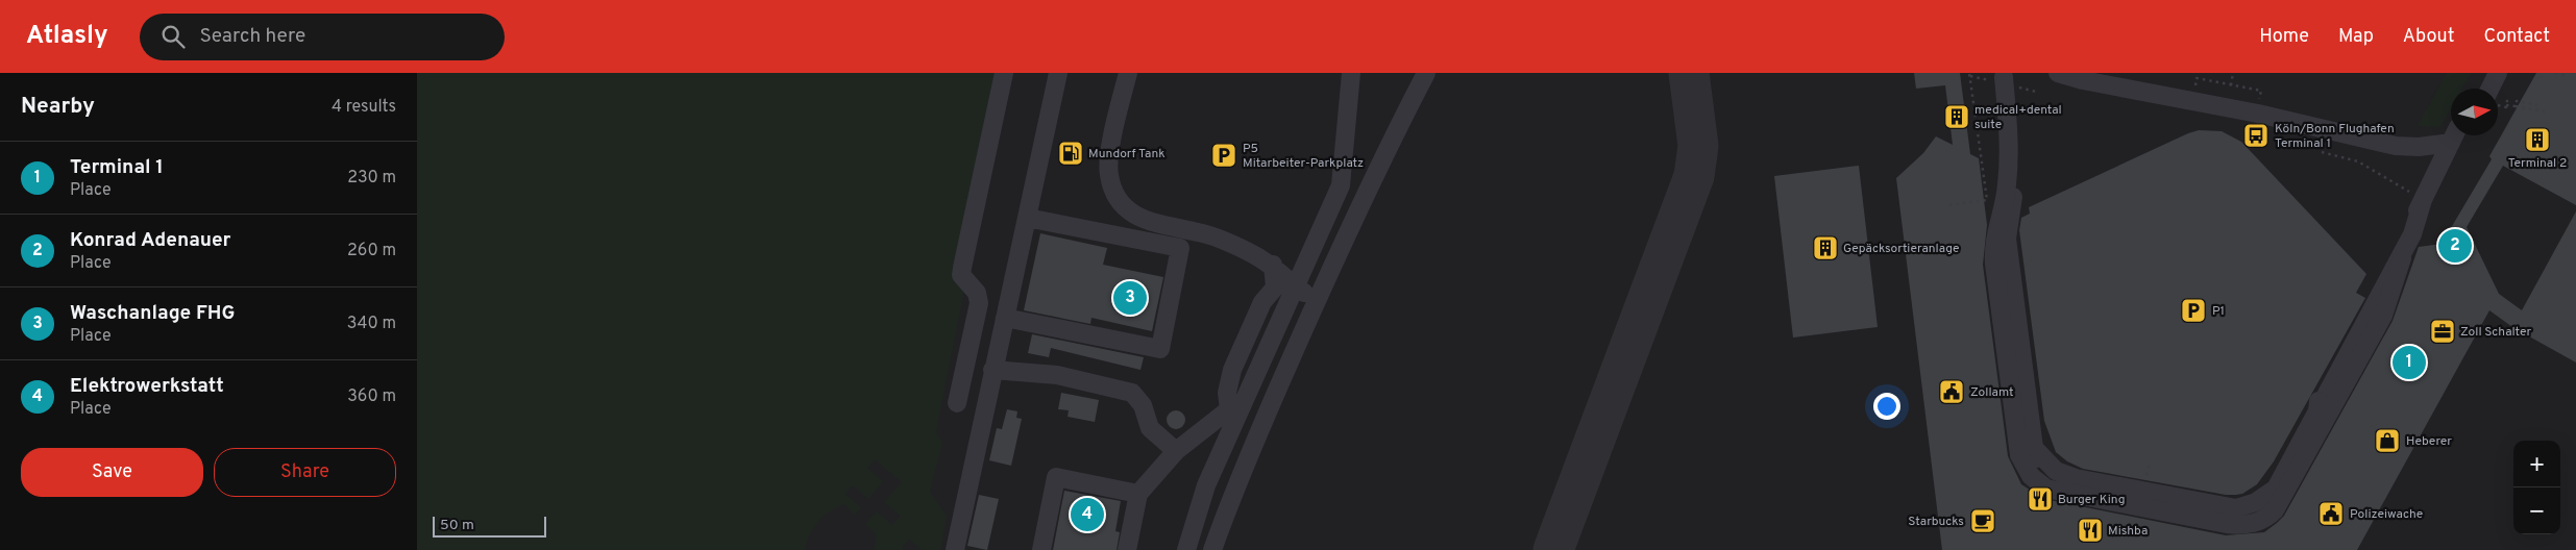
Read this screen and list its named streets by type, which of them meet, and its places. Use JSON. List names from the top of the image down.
{
  "places": {
    "building": ["medical+dental suite", "Terminal 2", "Gepäcksortieranlage"],
    "bus stop": ["Köln/Bonn Flughafen Terminal 1"],
    "fuel station": ["Mundorf Tank"],
    "parking": ["P5 Mitarbeiter-Parkplatz", "P1"],
    "office": ["Zoll Schalter"],
    "public building": ["Zollamt", "Polizeiwache"],
    "shop": ["Heberer"],
    "restaurant": ["Burger King", "Mishba"],
    "cafe": ["Starbucks"]
  },
  "scale_bar": "50 m",
  "north": "right",
  "page": {
    "header": "Atlasly",
    "search": "Search here",
    "nav": [
      "Home",
      "Map",
      "About",
      "Contact"
    ],
    "heading": ["Nearby", "4 results"],
    "list": [
      {
        "mark": "1",
        "name": "Terminal 1",
        "note": "Place",
        "value": "230 m"
      },
      {
        "mark": "2",
        "name": "Konrad Adenauer",
        "note": "Place",
        "value": "260 m"
      },
      {
        "mark": "3",
        "name": "Waschanlage FHG",
        "note": "Place",
        "value": "340 m"
      },
      {
        "mark": "4",
        "name": "Elektrowerkstatt",
        "note": "Place",
        "value": "360 m"
      }
    ],
    "pins": [
      "2",
      "3",
      "1",
      "4"
    ],
    "buttons": ["Save", "Share"],
    "map_buttons": ["+", "−"],
    "scale": "50 m"
  }
}
